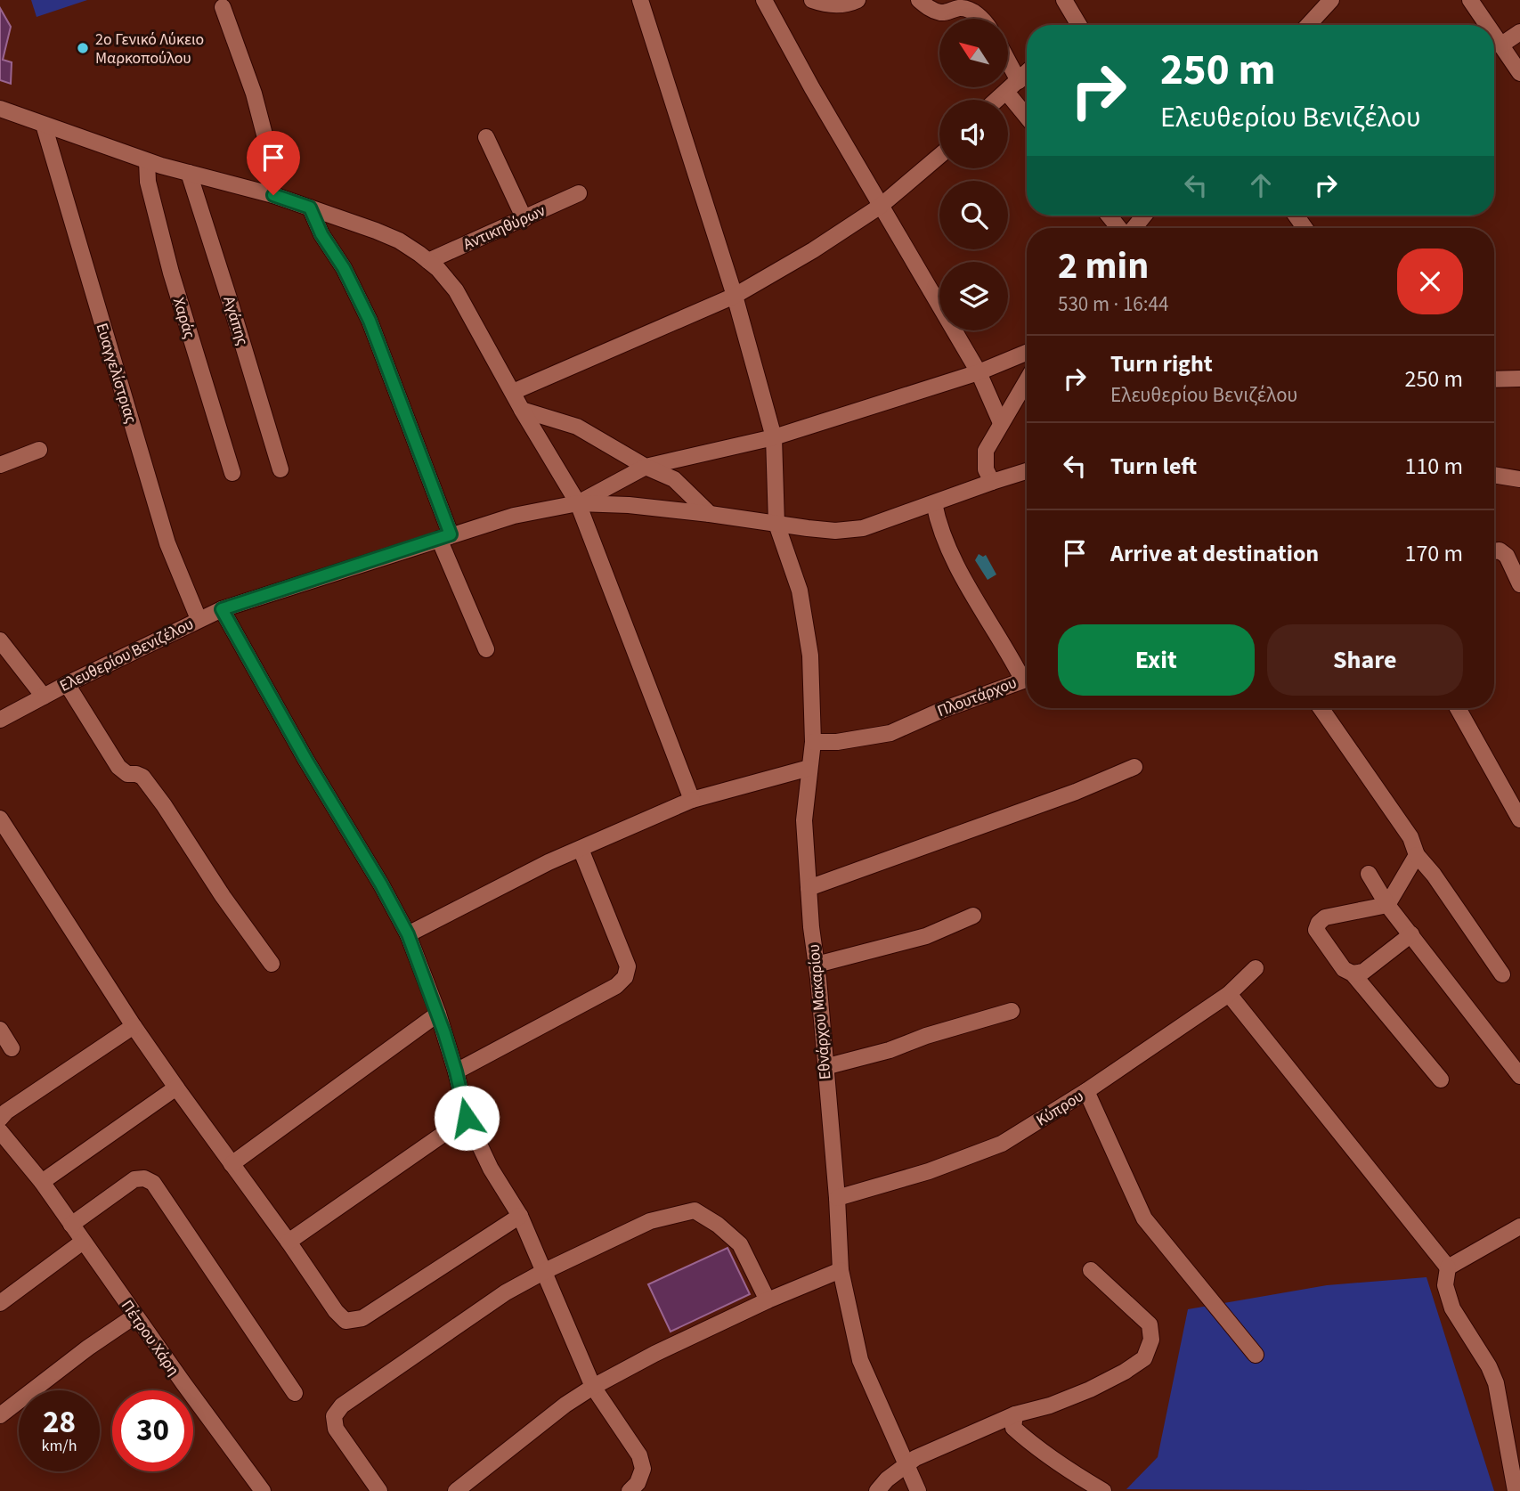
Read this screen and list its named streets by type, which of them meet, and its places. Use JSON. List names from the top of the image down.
{
  "streets": {
    "street": [
      "Αντικηθύρων",
      "Χαράς",
      "Αγάπης",
      "Ευαγγελίστριας",
      "Ελευθερίου Βενιζέλου",
      "Πλουτάρχου",
      "Εθνάρχου Μακαρίου",
      "Κύπρου",
      "Πέτρου Χάρη"
    ]
  },
  "crossings": [
    ["Ευαγγελίστριας", "Ελευθερίου Βενιζέλου"],
    ["Πλουτάρχου", "Εθνάρχου Μακαρίου"],
    ["Εθνάρχου Μακαρίου", "Κύπρου"]
  ],
  "places": ["2ο Γενικό Λύκειο Μαρκοπούλου"],
  "north": "top left",
  "page": {
    "turn": ["250 m", "Ελευθερίου Βενιζέλου"],
    "heading": ["2 min", "530 m · 16:44"],
    "list": [
      {
        "name": "Turn right",
        "note": "Ελευθερίου Βενιζέλου",
        "value": "250 m"
      },
      {
        "name": "Turn left",
        "value": "110 m"
      },
      {
        "name": "Arrive at destination",
        "value": "170 m"
      }
    ],
    "buttons": ["Exit", "Share"],
    "speed": "28 km/h",
    "limit": "30"
  }
}
